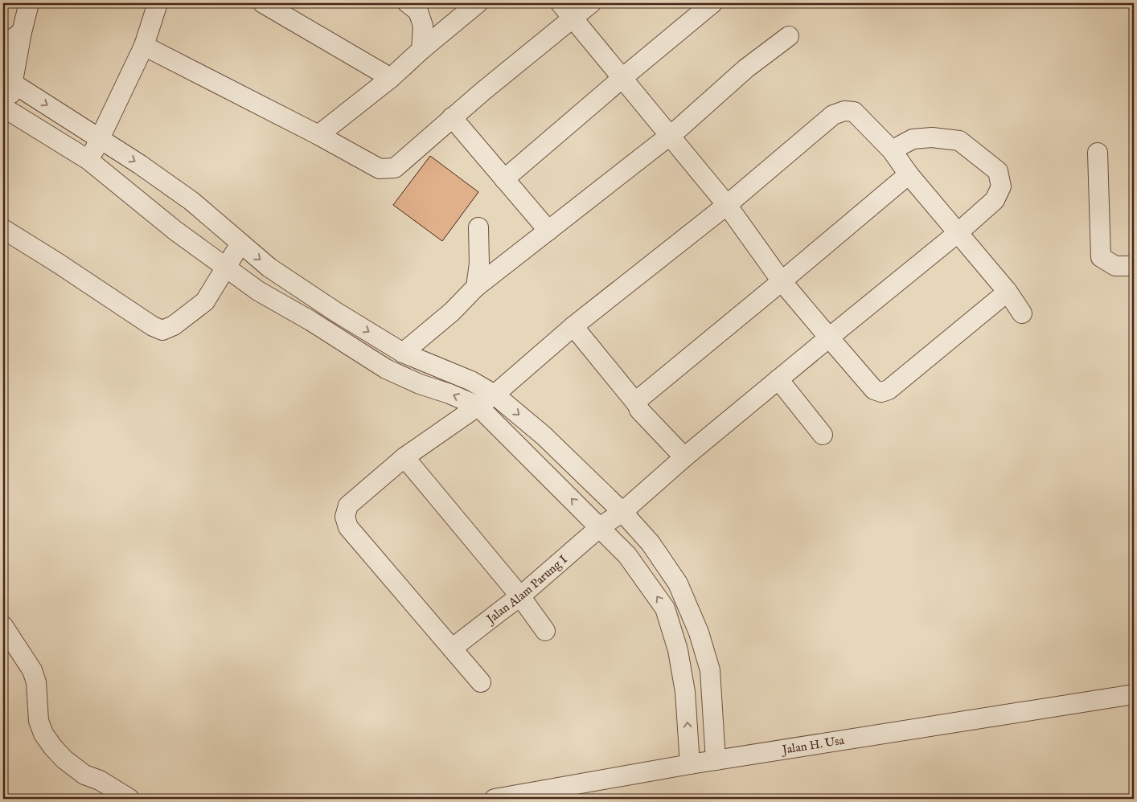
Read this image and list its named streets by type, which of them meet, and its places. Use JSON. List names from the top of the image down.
{
  "streets": {
    "street": ["Jalan Alam Parung I", "Jalan H. Usa"]
  }
}
